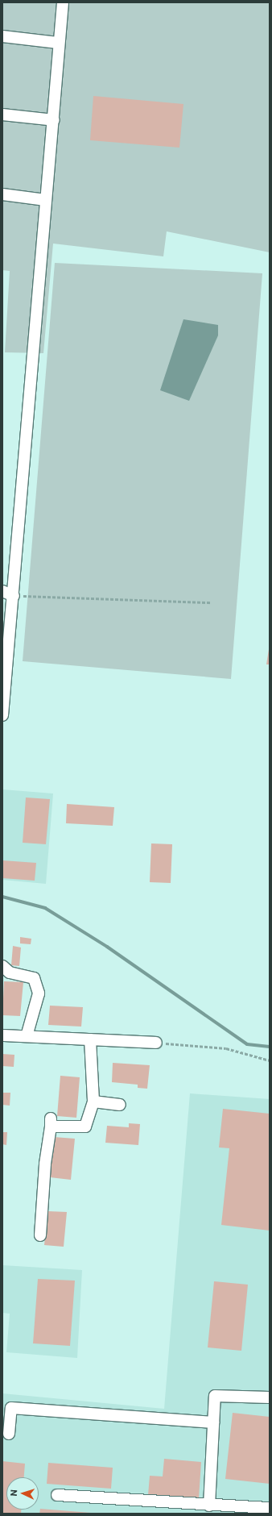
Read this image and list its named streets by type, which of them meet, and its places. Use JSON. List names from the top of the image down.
{
  "north": "left"
}
